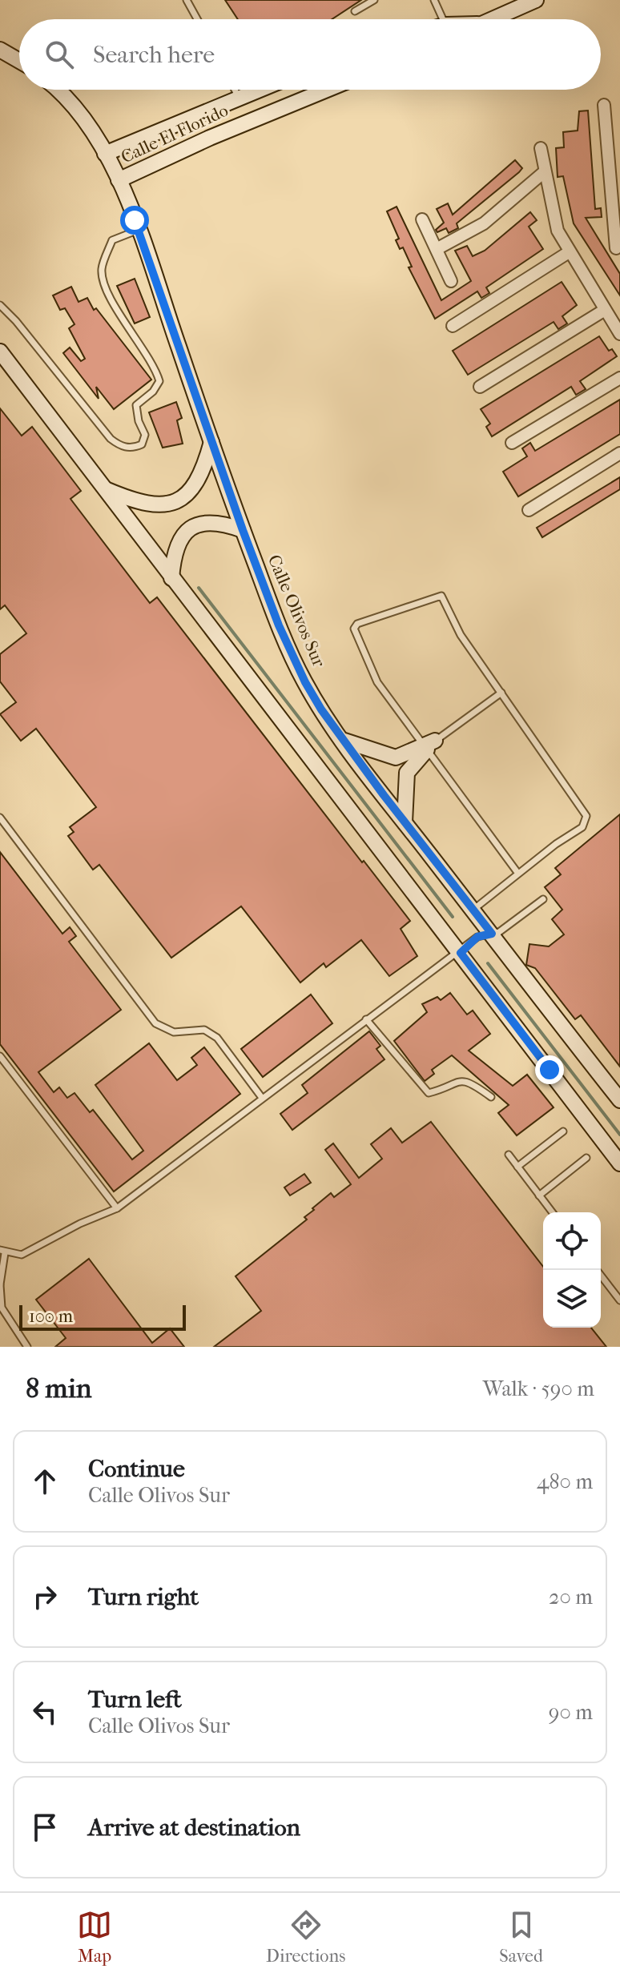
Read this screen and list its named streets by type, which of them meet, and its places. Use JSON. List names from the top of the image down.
{
  "streets": {
    "main road": ["Calle El Florido", "Calle Olivos Sur"]
  },
  "crossings": [
    ["Calle El Florido", "Calle Olivos Sur"]
  ],
  "scale_bar": "100 m",
  "page": {
    "search": "Search here",
    "scale": "100 m",
    "heading": ["8 min", "Walk · 590 m"],
    "list": [
      ["Continue", "Calle Olivos Sur", "480 m"],
      ["Turn right", "20 m"],
      ["Turn left", "Calle Olivos Sur", "90 m"],
      "Arrive at destination"
    ],
    "nav": ["Map", "Directions", "Saved"]
  }
}
